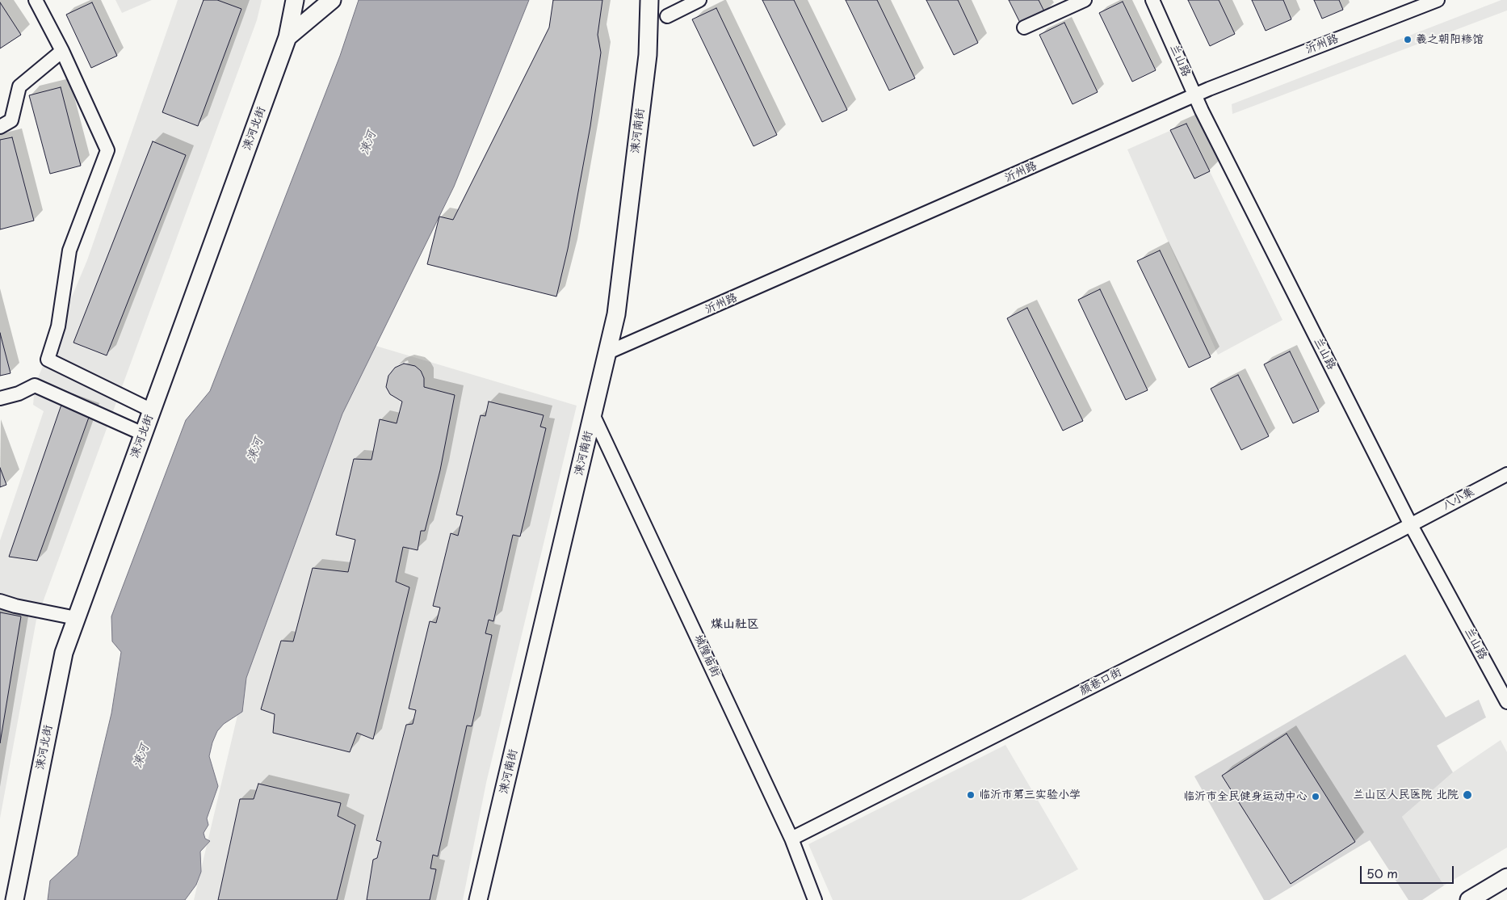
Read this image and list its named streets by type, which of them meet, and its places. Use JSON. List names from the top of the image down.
{
  "streets": {
    "main road": ["涑河北街", "涑河南街"],
    "street": [
      "沂州路",
      "兰山路",
      "八小集",
      "城隍庙街",
      "颜巷口街"
    ]
  },
  "crossings": [
    ["沂州路", "兰山路"],
    ["沂州路", "涑河南街"],
    ["兰山路", "八小集"],
    ["兰山路", "颜巷口街"],
    ["涑河南街", "城隍庙街"],
    ["八小集", "颜巷口街"],
    ["城隍庙街", "颜巷口街"]
  ],
  "districts": ["煤山社区"],
  "water": ["涑河"],
  "places": [
    "羲之朝阳糁馆",
    "临沂市第三实验小学",
    "兰山区人民医院 北院",
    "临沂市全民健身运动中心"
  ],
  "scale_bar": "50 m"
}
